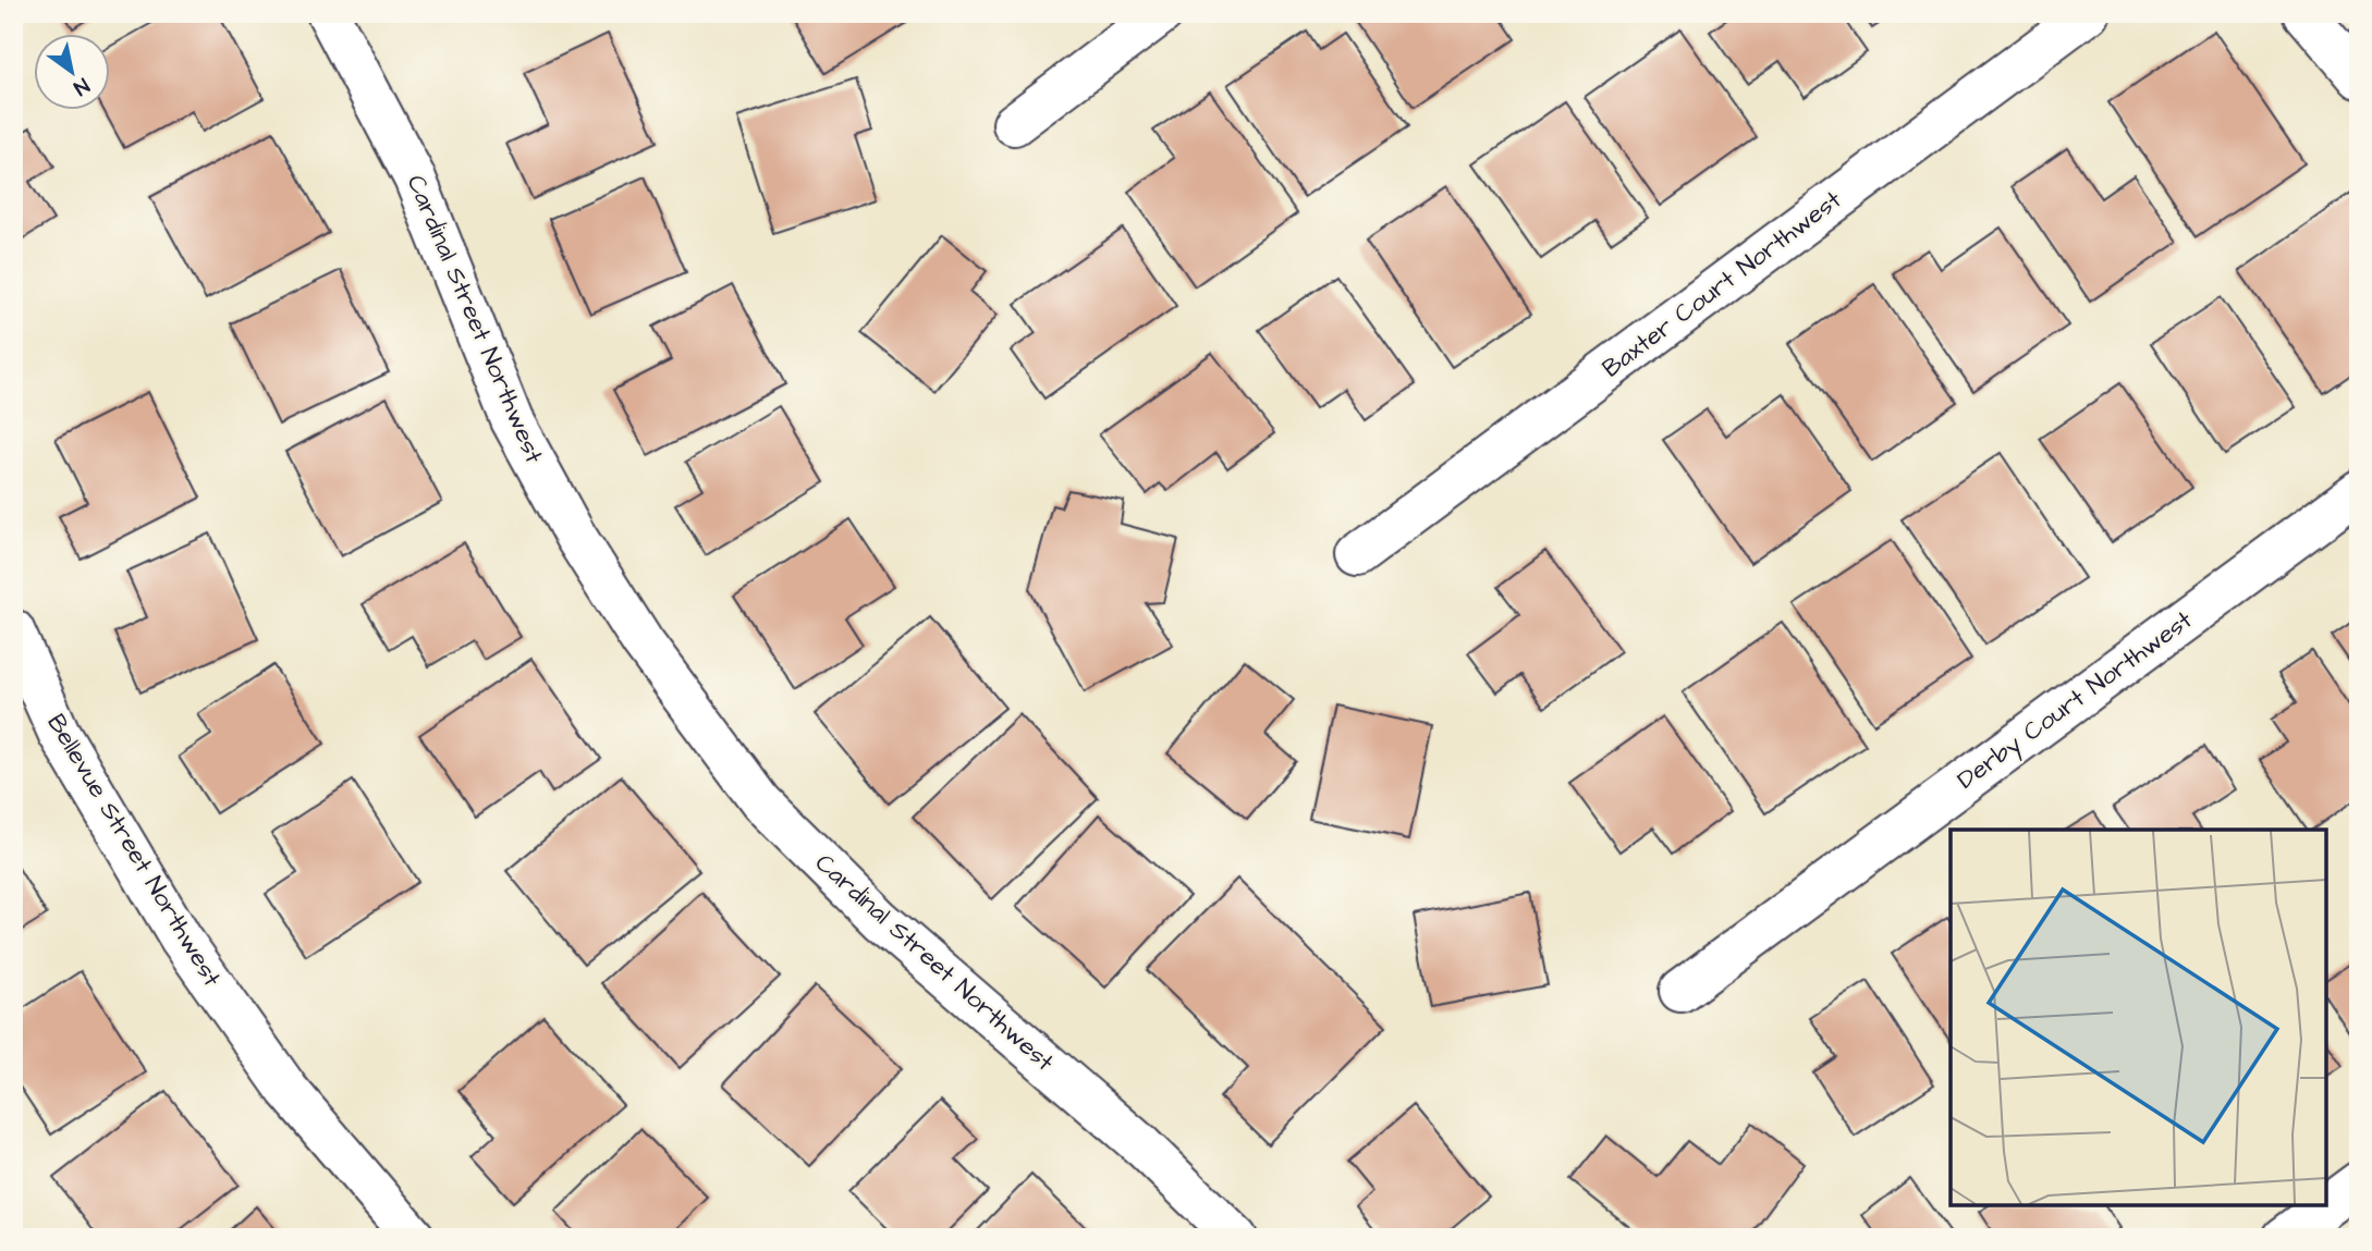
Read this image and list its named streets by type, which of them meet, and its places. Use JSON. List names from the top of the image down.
{
  "streets": {
    "street": [
      "Baxter Court Northwest",
      "Cardinal Street Northwest",
      "Derby Court Northwest",
      "Bellevue Street Northwest"
    ]
  },
  "north": "bottom right"
}
